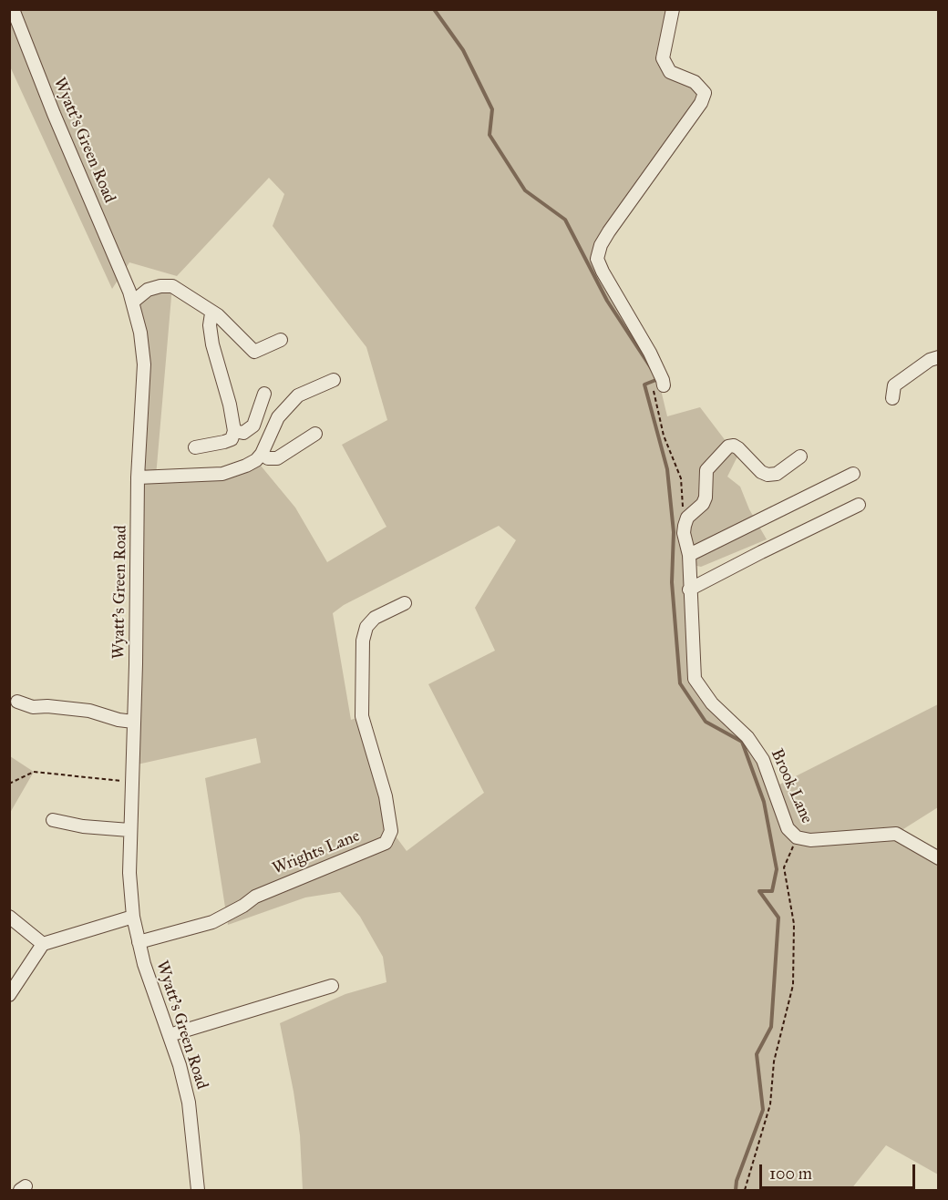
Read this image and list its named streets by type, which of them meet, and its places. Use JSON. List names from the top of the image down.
{
  "streets": {
    "street": ["Wyatt's Green Road", "Brook Lane", "Wrights Lane"]
  },
  "crossings": [
    ["Wyatt's Green Road", "Wrights Lane"]
  ],
  "scale_bar": "100 m"
}
